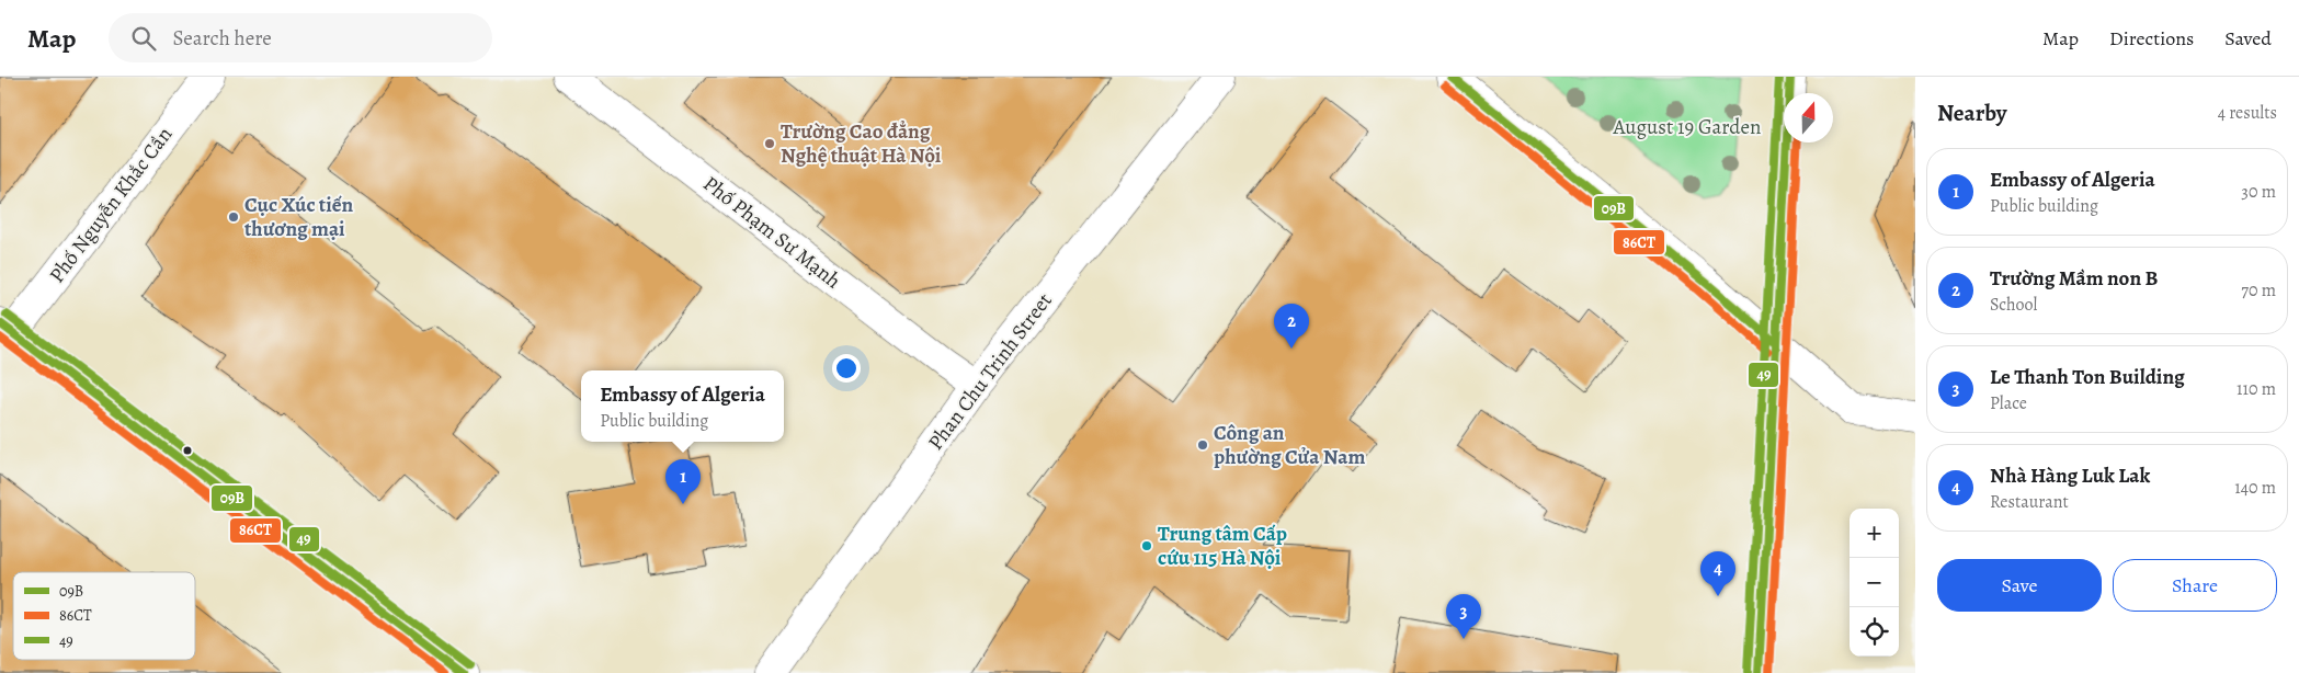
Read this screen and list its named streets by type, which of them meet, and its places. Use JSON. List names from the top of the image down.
{
  "streets": {
    "street": ["Phố Nguyễn Khắc Cần", "Phố Phạm Sư Mạnh", "Phan Chu Trinh Street"]
  },
  "crossings": [
    ["Phố Phạm Sư Mạnh", "Phan Chu Trinh Street"]
  ],
  "parks": ["August 19 Garden"],
  "places": [
    "Trường Cao đẳng Nghệ thuật Hà Nội",
    "Cục Xúc tiến thương mại",
    "Công an phường Cửa Nam",
    "Trung tâm Cấp cứu 115 Hà Nội"
  ],
  "lines": ["transit line 09B", "transit line 49", "transit line 86CT"],
  "legend": ["09B", "86CT", "49"],
  "north": "top",
  "page": {
    "header": "Map",
    "search": "Search here",
    "nav": ["Map", "Directions", "Saved"],
    "heading": ["Nearby", "4 results"],
    "list": [
      {
        "mark": "1",
        "name": "Embassy of Algeria",
        "note": "Public building",
        "value": "30 m"
      },
      {
        "mark": "2",
        "name": "Trường Mầm non B",
        "note": "School",
        "value": "70 m"
      },
      {
        "mark": "3",
        "name": "Le Thanh Ton Building",
        "note": "Place",
        "value": "110 m"
      },
      {
        "mark": "4",
        "name": "Nhà Hàng Luk Lak",
        "note": "Restaurant",
        "value": "140 m"
      }
    ],
    "pins": [
      "2",
      "1",
      "4",
      "3"
    ],
    "popup": ["Embassy of Algeria", "Public building"],
    "map_buttons": ["+", "−"],
    "buttons": ["Save", "Share"]
  }
}
